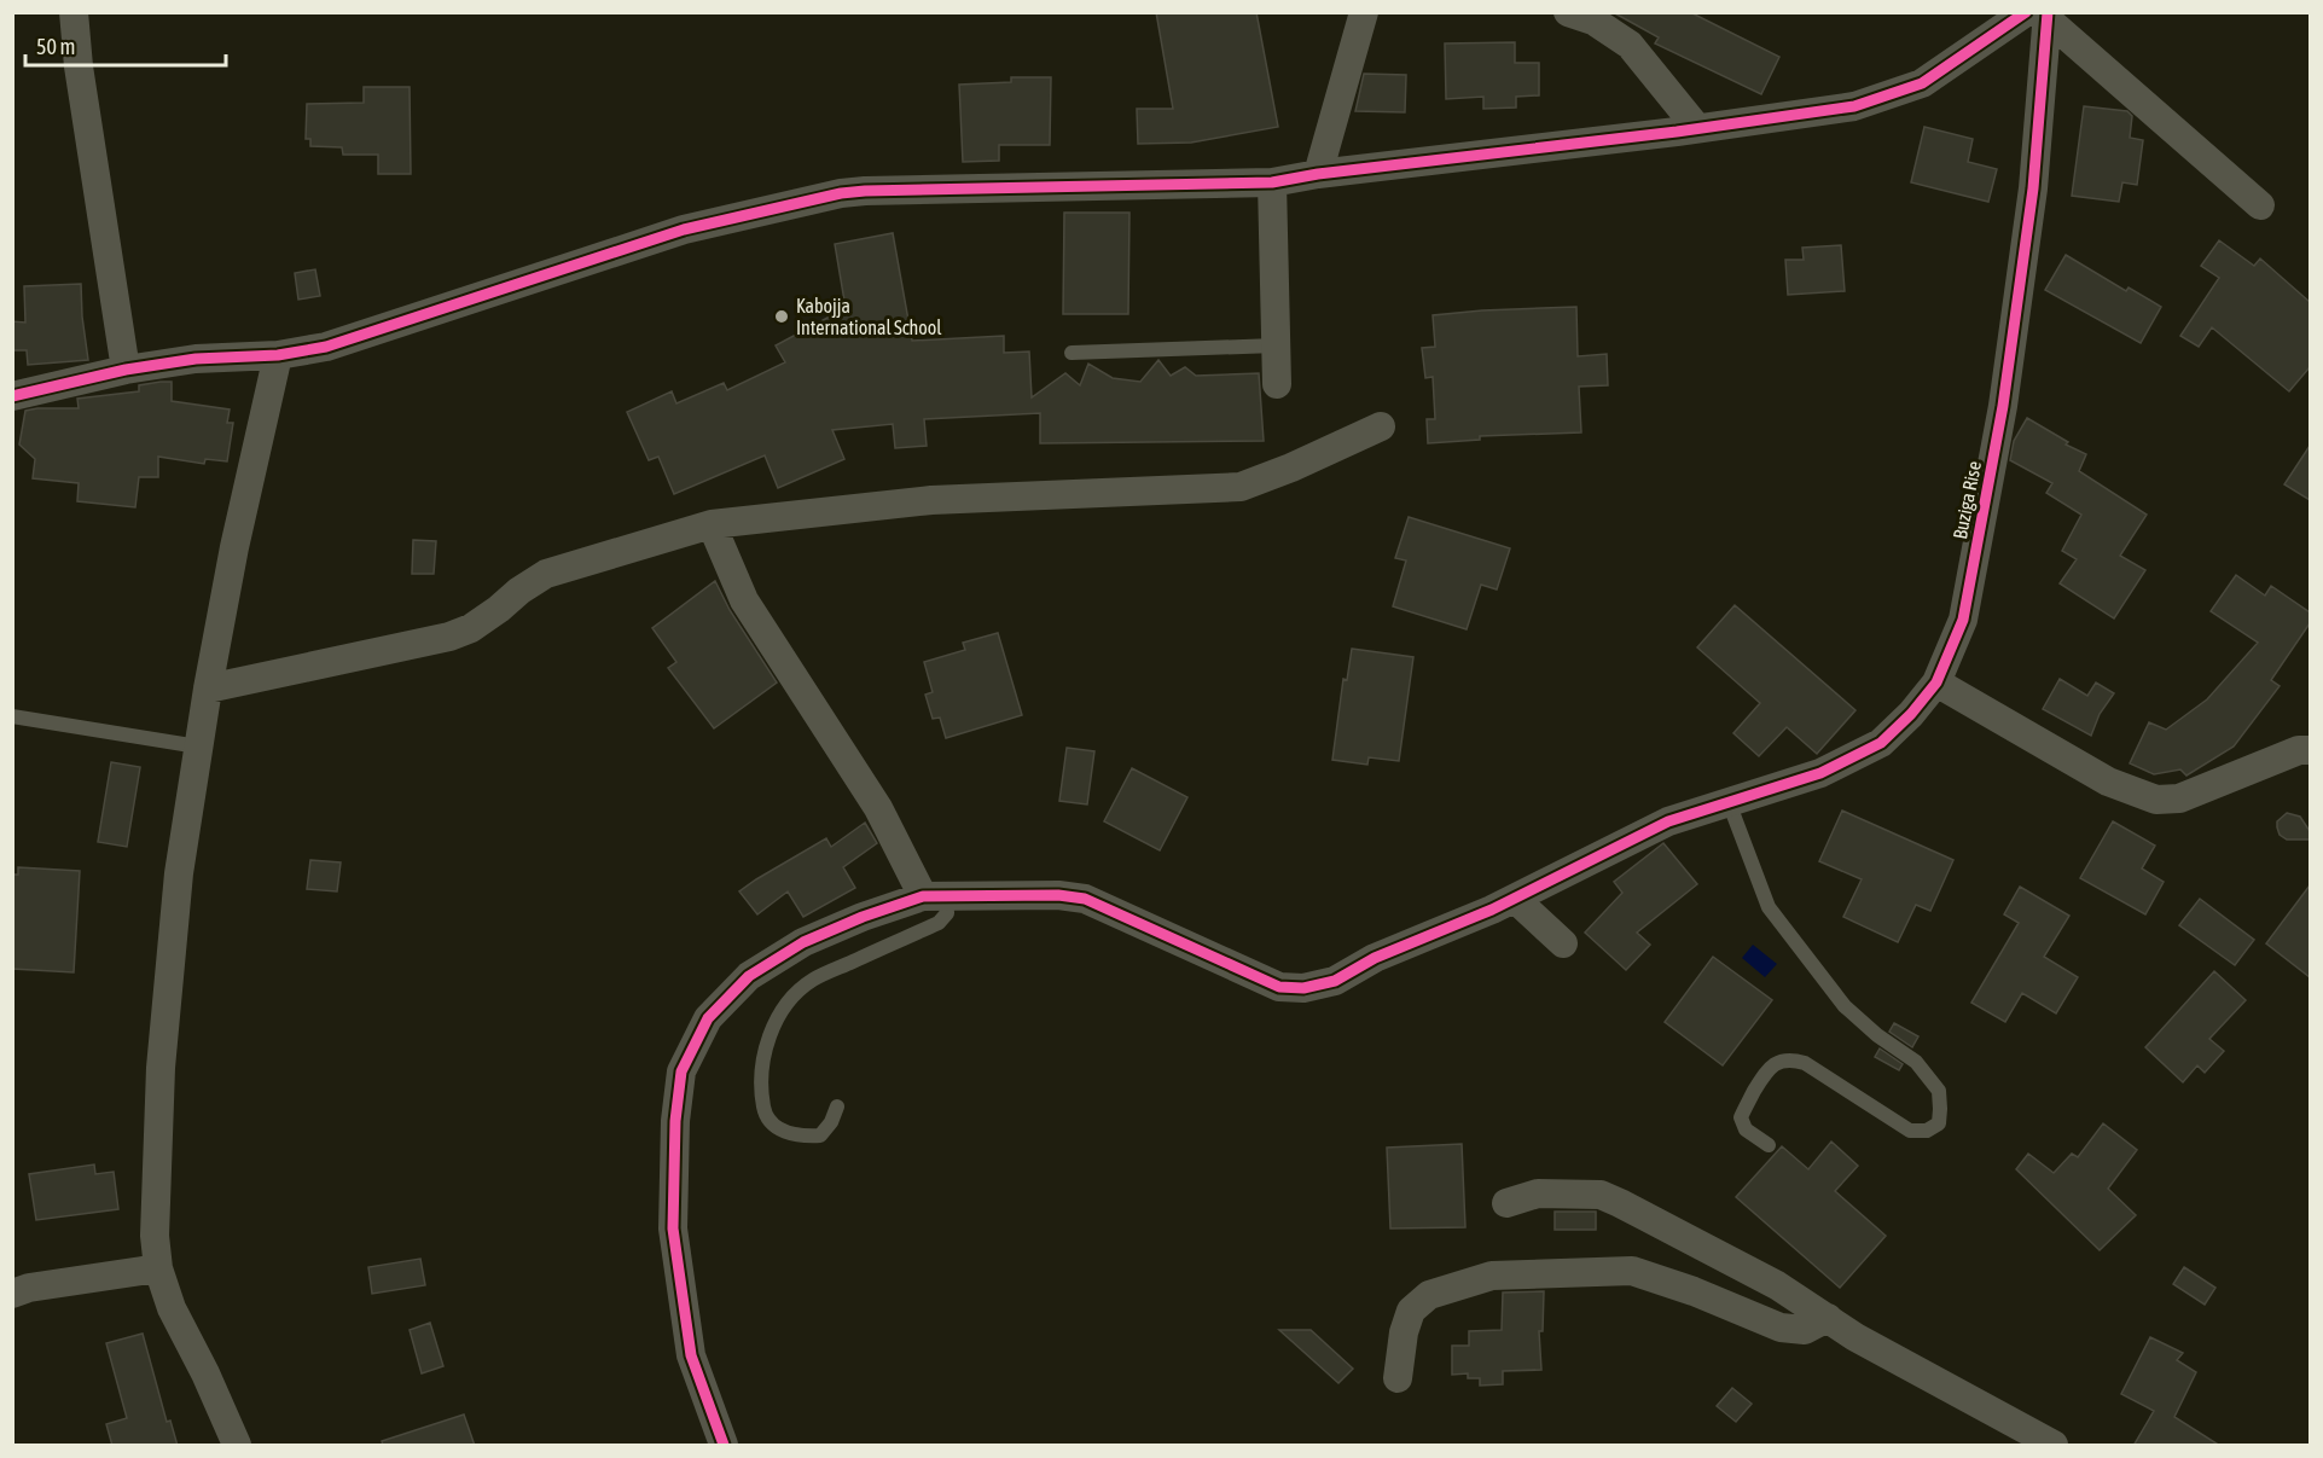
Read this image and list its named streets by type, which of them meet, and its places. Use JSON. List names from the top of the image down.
{
  "streets": {
    "street": ["Buziga Rise"]
  },
  "places": ["Kabojja International School"],
  "scale_bar": "50 m"
}
